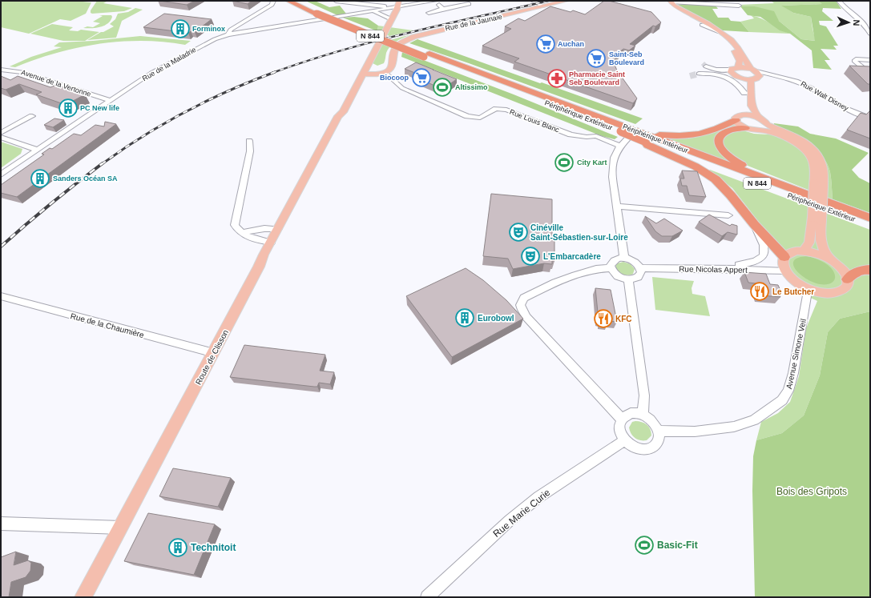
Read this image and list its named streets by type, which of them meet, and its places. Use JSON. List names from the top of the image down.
{
  "streets": {
    "highway": ["N 844", "Périphérique Extérieur", "Périphérique Intérieur"],
    "main road": ["Rue de la Jaunaie", "Route de Clisson"],
    "street": [
      "Rue de la Maladrie",
      "Avenue de la Vertonne",
      "Rue Walt Disney",
      "Rue Louis Blanc",
      "Rue Nicolas Appert",
      "Rue de la Chaumière",
      "Avenue Simone Veil",
      "Rue Marie Curie"
    ]
  },
  "crossings": [
    ["Rue de la Jaunaie", "Rue Louis Blanc"],
    ["N 844", "Périphérique Extérieur"],
    ["Rue de la Maladrie", "Avenue de la Vertonne"],
    ["Rue de la Maladrie", "Route de Clisson"],
    ["Périphérique Extérieur", "Périphérique Intérieur"],
    ["Rue de la Chaumière", "Route de Clisson"],
    ["Avenue Simone Veil", "Rue Marie Curie"]
  ],
  "parks": ["Bois des Gripots"],
  "places": {
    "building": [
      "Forminox",
      "PC New life",
      "Sanders Océan SA",
      "Eurobowl",
      "Technitoit"
    ],
    "supermarket": ["Auchan", "Saint-Seb Boulevard", "Biocoop"],
    "pharmacy": ["Pharmacie Saint Seb Boulevard"],
    "sports": ["Altissimo", "City Kart", "Basic-Fit"],
    "theatre": ["Cinéville Saint-Sébastien-sur-Loire", "L'Embarcadère"],
    "restaurant": ["Le Butcher", "KFC"]
  },
  "north": "right"
}
